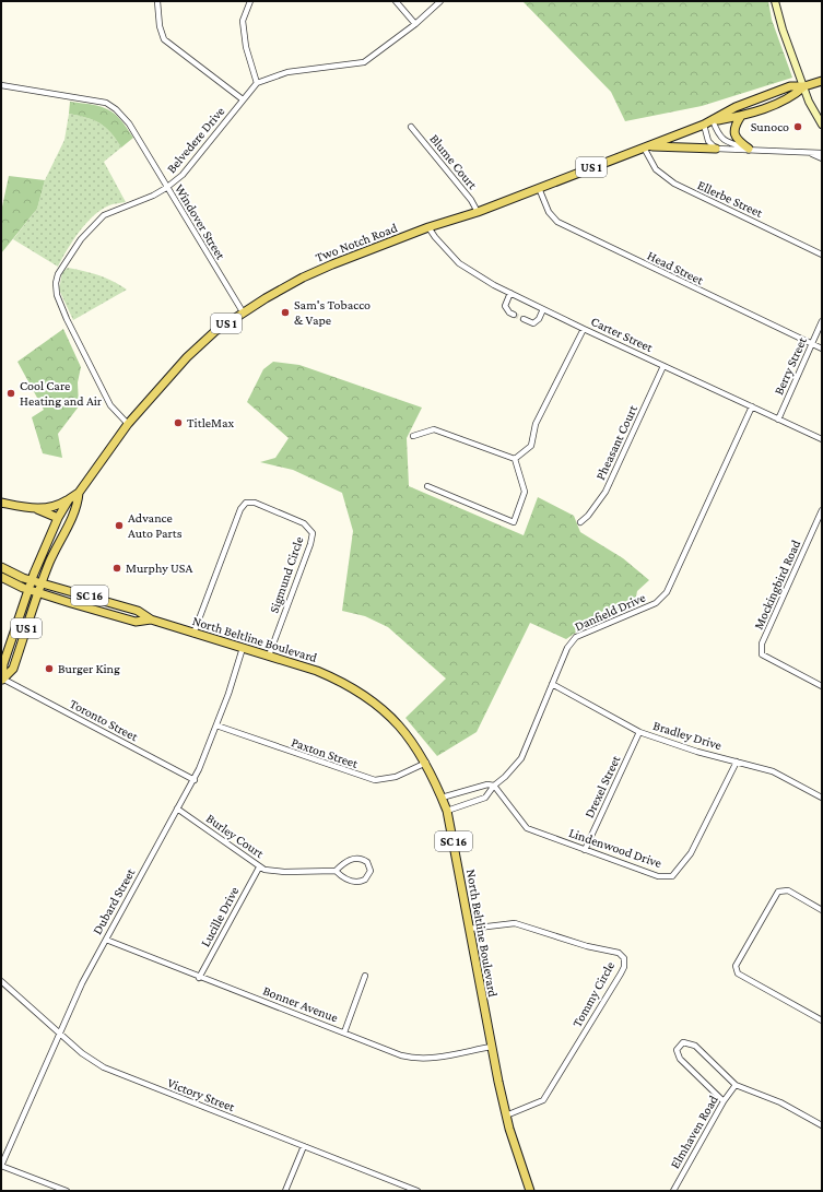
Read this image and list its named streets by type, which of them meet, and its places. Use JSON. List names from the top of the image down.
{
  "streets": {
    "main road": [
      "US 1",
      "Two Notch Road",
      "SC 16",
      "North Beltline Boulevard"
    ],
    "street": [
      "Belvedere Drive",
      "Blume Court",
      "Ellerbe Street",
      "Windover Street",
      "Head Street",
      "Carter Street",
      "Berry Street",
      "Pheasant Court",
      "Sigmund Circle",
      "Mockingbird Road",
      "Danfield Drive",
      "Toronto Street",
      "Bradley Drive",
      "Paxton Street",
      "Drexel Street",
      "Burley Court",
      "Lindenwood Drive",
      "Dubard Street",
      "Lucille Drive",
      "Tommy Circle",
      "Bonner Avenue",
      "Victory Street",
      "Elmhaven Road"
    ]
  },
  "crossings": [
    ["Belvedere Drive", "Windover Street"],
    ["Belvedere Drive", "Two Notch Road"],
    ["Blume Court", "Two Notch Road"],
    ["Ellerbe Street", "Two Notch Road"],
    ["Windover Street", "Two Notch Road"],
    ["Two Notch Road", "Head Street"],
    ["Two Notch Road", "Carter Street"],
    ["Two Notch Road", "North Beltline Boulevard"],
    ["Two Notch Road", "Toronto Street"],
    ["Head Street", "Berry Street"],
    ["Carter Street", "Berry Street"],
    ["Carter Street", "Pheasant Court"],
    ["Carter Street", "Danfield Drive"],
    ["Sigmund Circle", "North Beltline Boulevard"],
    ["Danfield Drive", "North Beltline Boulevard"],
    ["Danfield Drive", "Bradley Drive"],
    ["Danfield Drive", "Lindenwood Drive"],
    ["North Beltline Boulevard", "Paxton Street"],
    ["North Beltline Boulevard", "Dubard Street"],
    ["North Beltline Boulevard", "Tommy Circle"],
    ["North Beltline Boulevard", "Bonner Avenue"],
    ["Toronto Street", "Dubard Street"],
    ["Bradley Drive", "Drexel Street"],
    ["Bradley Drive", "Lindenwood Drive"],
    ["Paxton Street", "Dubard Street"],
    ["Drexel Street", "Lindenwood Drive"],
    ["Burley Court", "Dubard Street"],
    ["Burley Court", "Lucille Drive"],
    ["Dubard Street", "Bonner Avenue"],
    ["Dubard Street", "Victory Street"],
    ["Lucille Drive", "Bonner Avenue"]
  ],
  "places": [
    "Sunoco",
    "Sam's Tobacco & Vape",
    "Cool Care Heating and Air",
    "TitleMax",
    "Advance Auto Parts",
    "Murphy USA",
    "Burger King"
  ]
}
